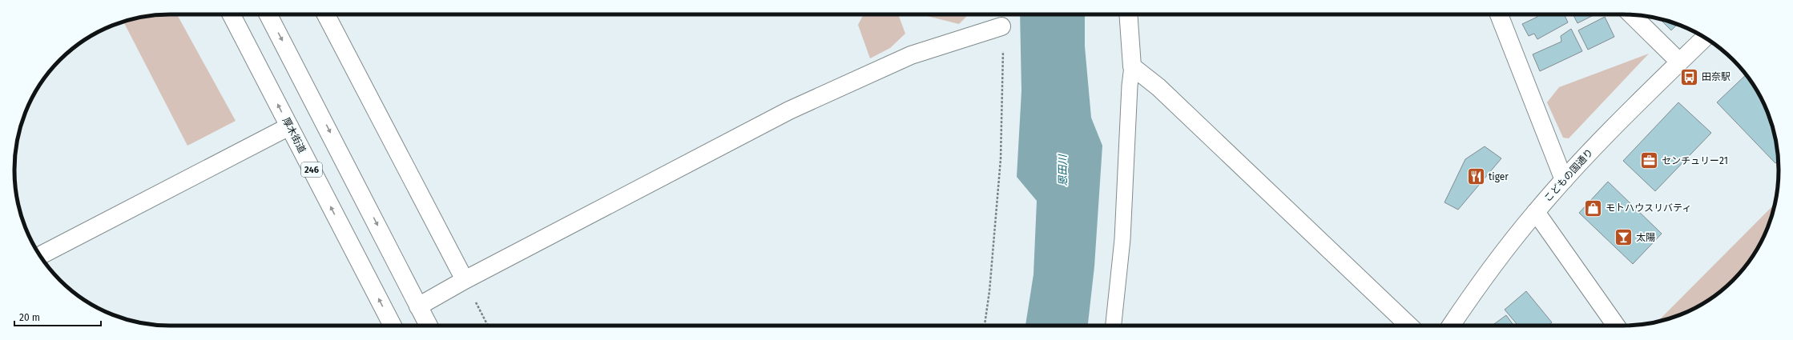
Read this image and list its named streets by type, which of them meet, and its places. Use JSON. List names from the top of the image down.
{
  "streets": {
    "main road": ["厚木街道", "246", "こどもの国通り"]
  },
  "water": ["恩田川"],
  "places": {
    "bus stop": ["田奈駅"],
    "office": ["センチュリー21"],
    "restaurant": ["tiger"],
    "shop": ["モトハウスリバティ"],
    "bar": ["太陽"]
  },
  "scale_bar": "20 m"
}
